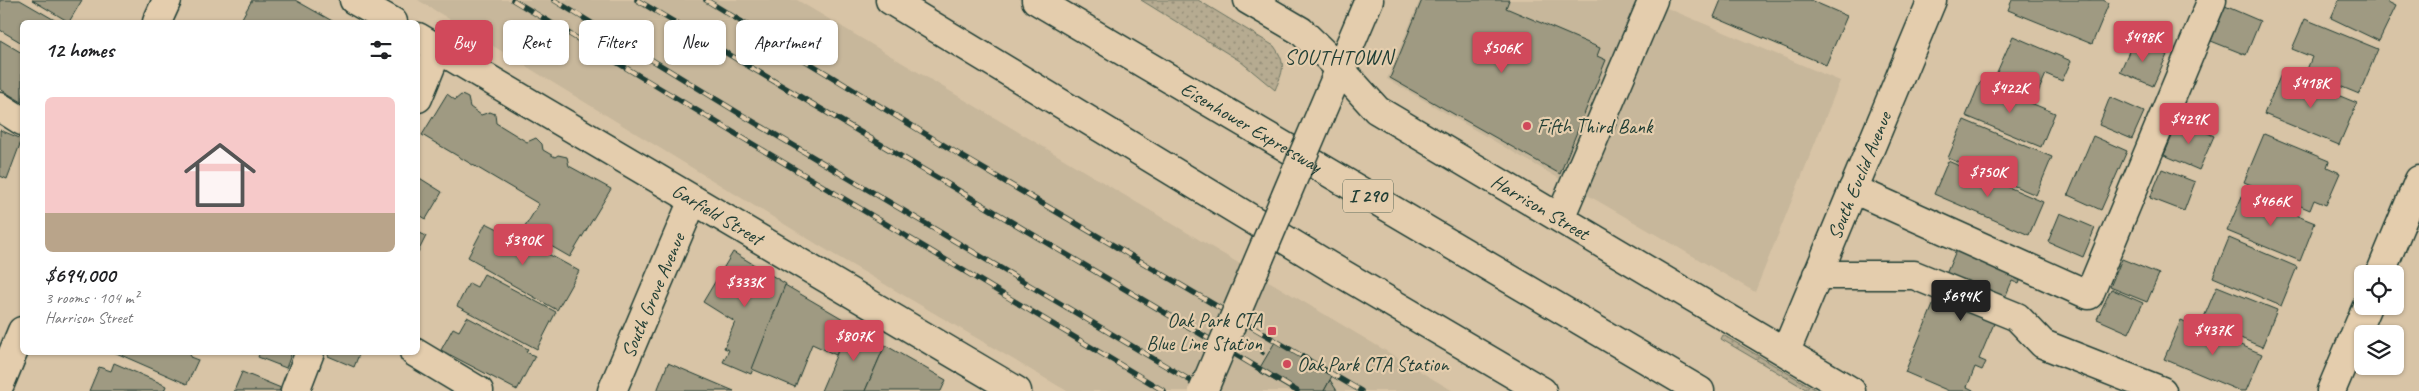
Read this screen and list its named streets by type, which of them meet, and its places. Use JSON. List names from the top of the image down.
{
  "streets": {
    "main road": [
      "Eisenhower Expressway",
      "South Euclid Avenue",
      "I 290",
      "Harrison Street",
      "Garfield Street",
      "South Grove Avenue"
    ]
  },
  "crossings": [
    ["South Euclid Avenue", "Harrison Street"],
    ["Garfield Street", "South Grove Avenue"]
  ],
  "districts": ["SOUTHTOWN"],
  "places": {
    "other": ["Fifth Third Bank", "Oak Park CTA Station"],
    "transit": ["Oak Park CTA Blue Line Station"]
  },
  "page": {
    "chip": [
      "Buy",
      "Rent",
      "Filters",
      "New",
      "Apartment"
    ],
    "heading": "12 homes",
    "price": [
      "$498K",
      "$506K",
      "$418K",
      "$422K",
      "$429K",
      "$750K",
      "$466K",
      "$390K",
      "$333K",
      "$694K",
      "$437K",
      "$807K"
    ],
    "list": [
      {
        "name": "$694,000",
        "note": "3 rooms · 104 m² · Harrison Street"
      }
    ]
  }
}
